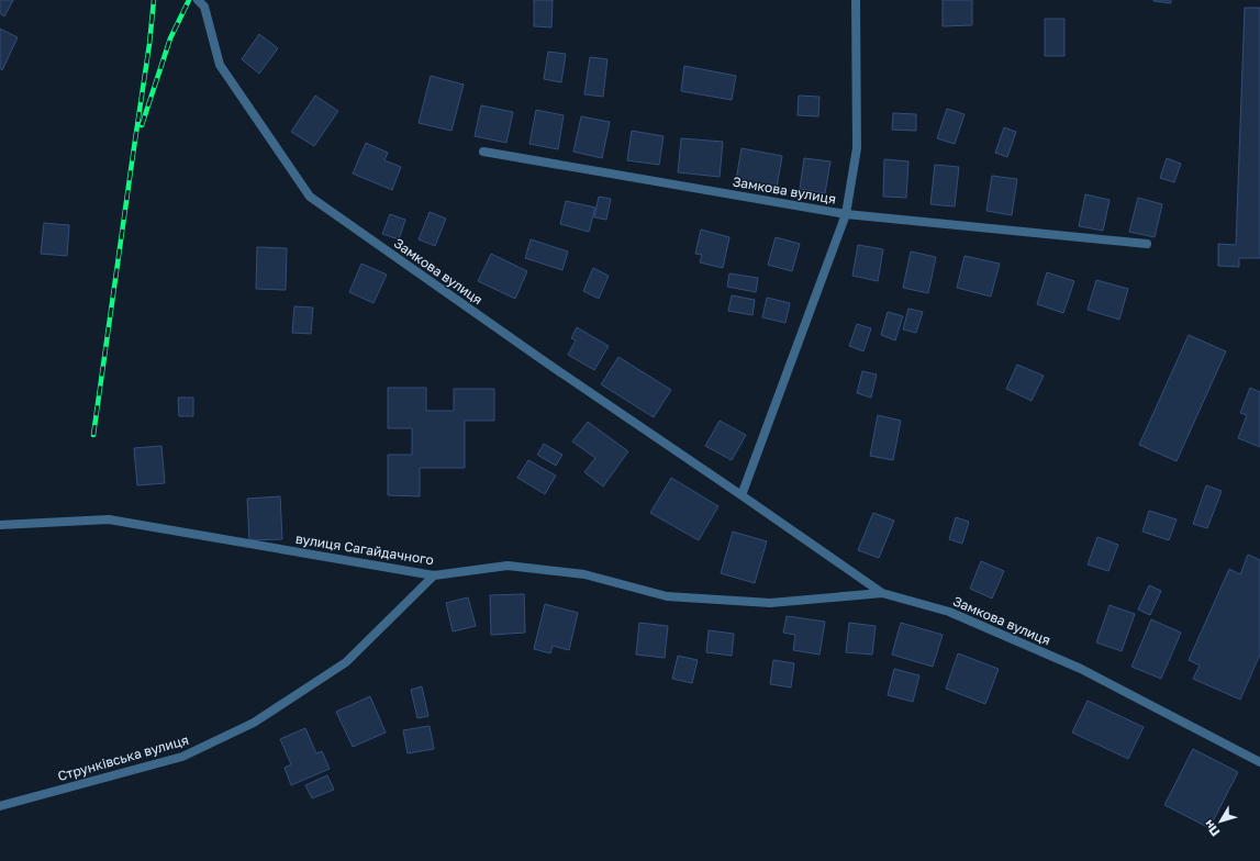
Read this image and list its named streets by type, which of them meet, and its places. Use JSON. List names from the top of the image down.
{
  "streets": {
    "street": ["Замкова вулиця", "вулиця Сагайдачного", "Струнківська вулиця"]
  },
  "crossings": [
    ["Замкова вулиця", "вулиця Сагайдачного"],
    ["вулиця Сагайдачного", "Струнківська вулиця"]
  ],
  "north": "bottom left"
}
